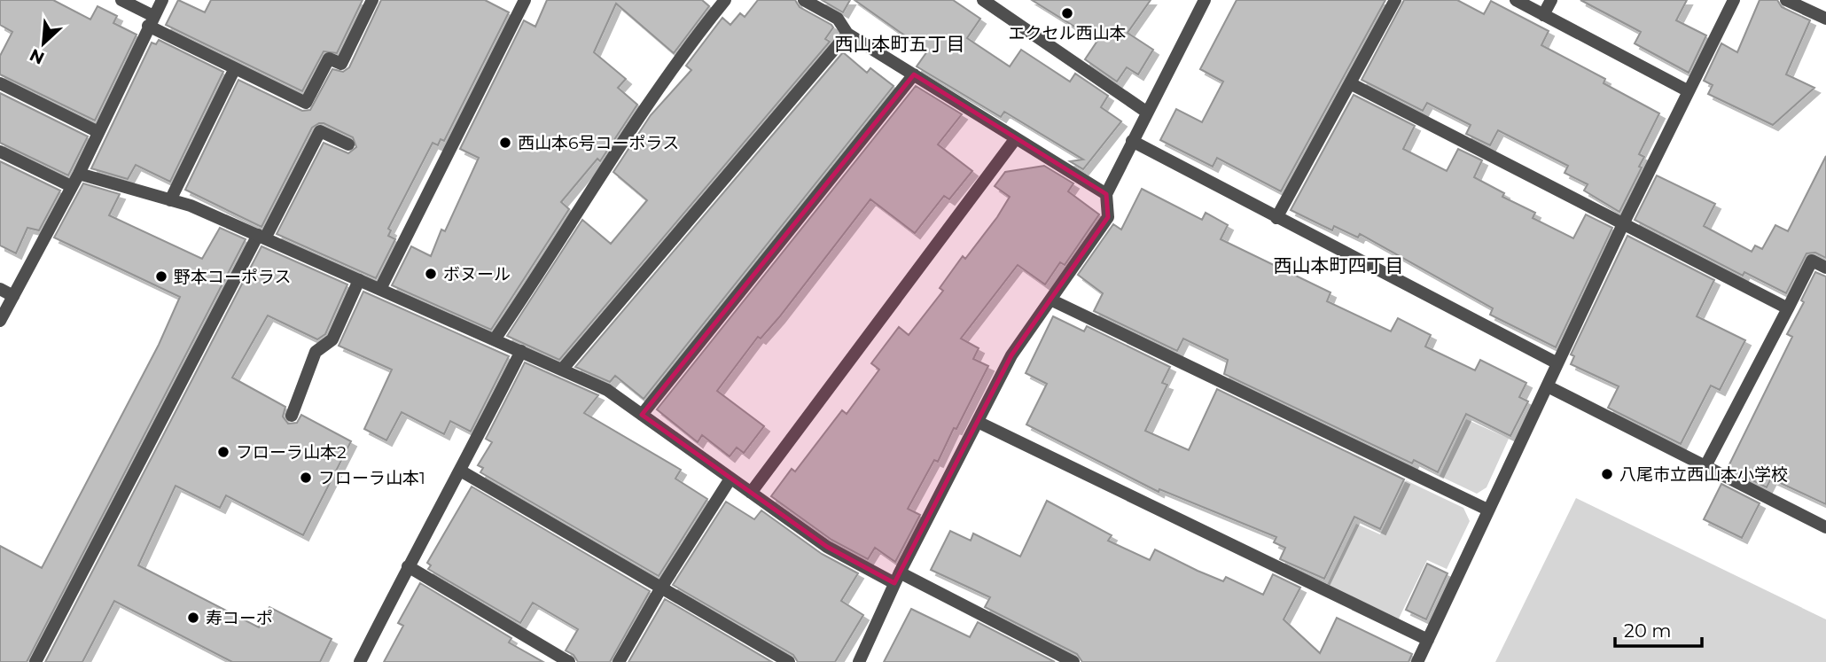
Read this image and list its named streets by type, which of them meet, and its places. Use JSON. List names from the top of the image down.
{
  "districts": ["西山本町五丁目", "西山本町四丁目"],
  "places": [
    "エクセル西山本",
    "西山本6号コーポラス",
    "ボヌール",
    "野本コーポラス",
    "フローラ山本2",
    "八尾市立西山本小学校",
    "フローラ山本1",
    "寿コーポ"
  ],
  "scale_bar": "20 m",
  "north": "bottom left"
}
